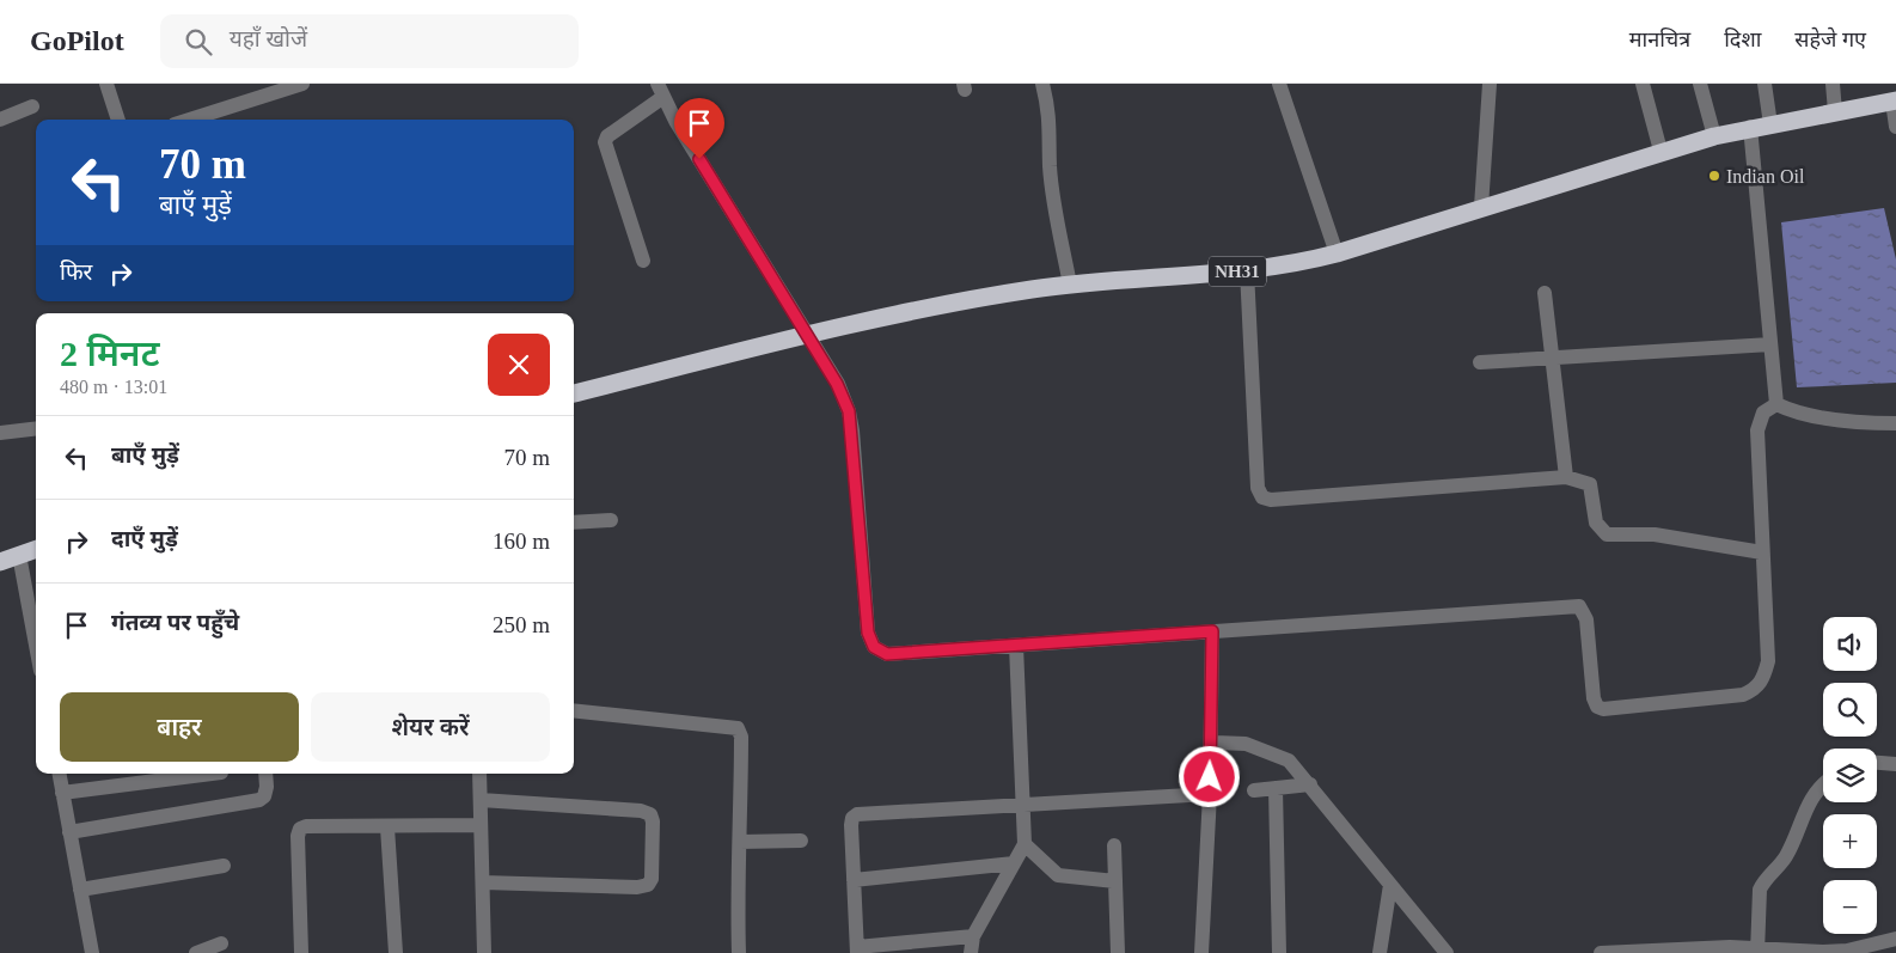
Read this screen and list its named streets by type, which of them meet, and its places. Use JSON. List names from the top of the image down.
{
  "streets": {
    "highway": ["NH31"]
  },
  "places": ["Indian Oil"],
  "page": {
    "header": "GoPilot",
    "search": "यहाँ खोजें",
    "nav": ["मानचित्र", "दिशा", "सहेजे गए"],
    "turn": ["70 m", "बाएँ मुड़ें"],
    "then": "फिर",
    "heading": ["2 मिनट", "480 m · 13:01"],
    "list": [
      {
        "name": "बाएँ मुड़ें",
        "value": "70 m"
      },
      {
        "name": "दाएँ मुड़ें",
        "value": "160 m"
      },
      {
        "name": "गंतव्य पर पहुँचे",
        "value": "250 m"
      }
    ],
    "map_buttons": ["+", "−"],
    "buttons": ["बाहर", "शेयर करें"]
  }
}
